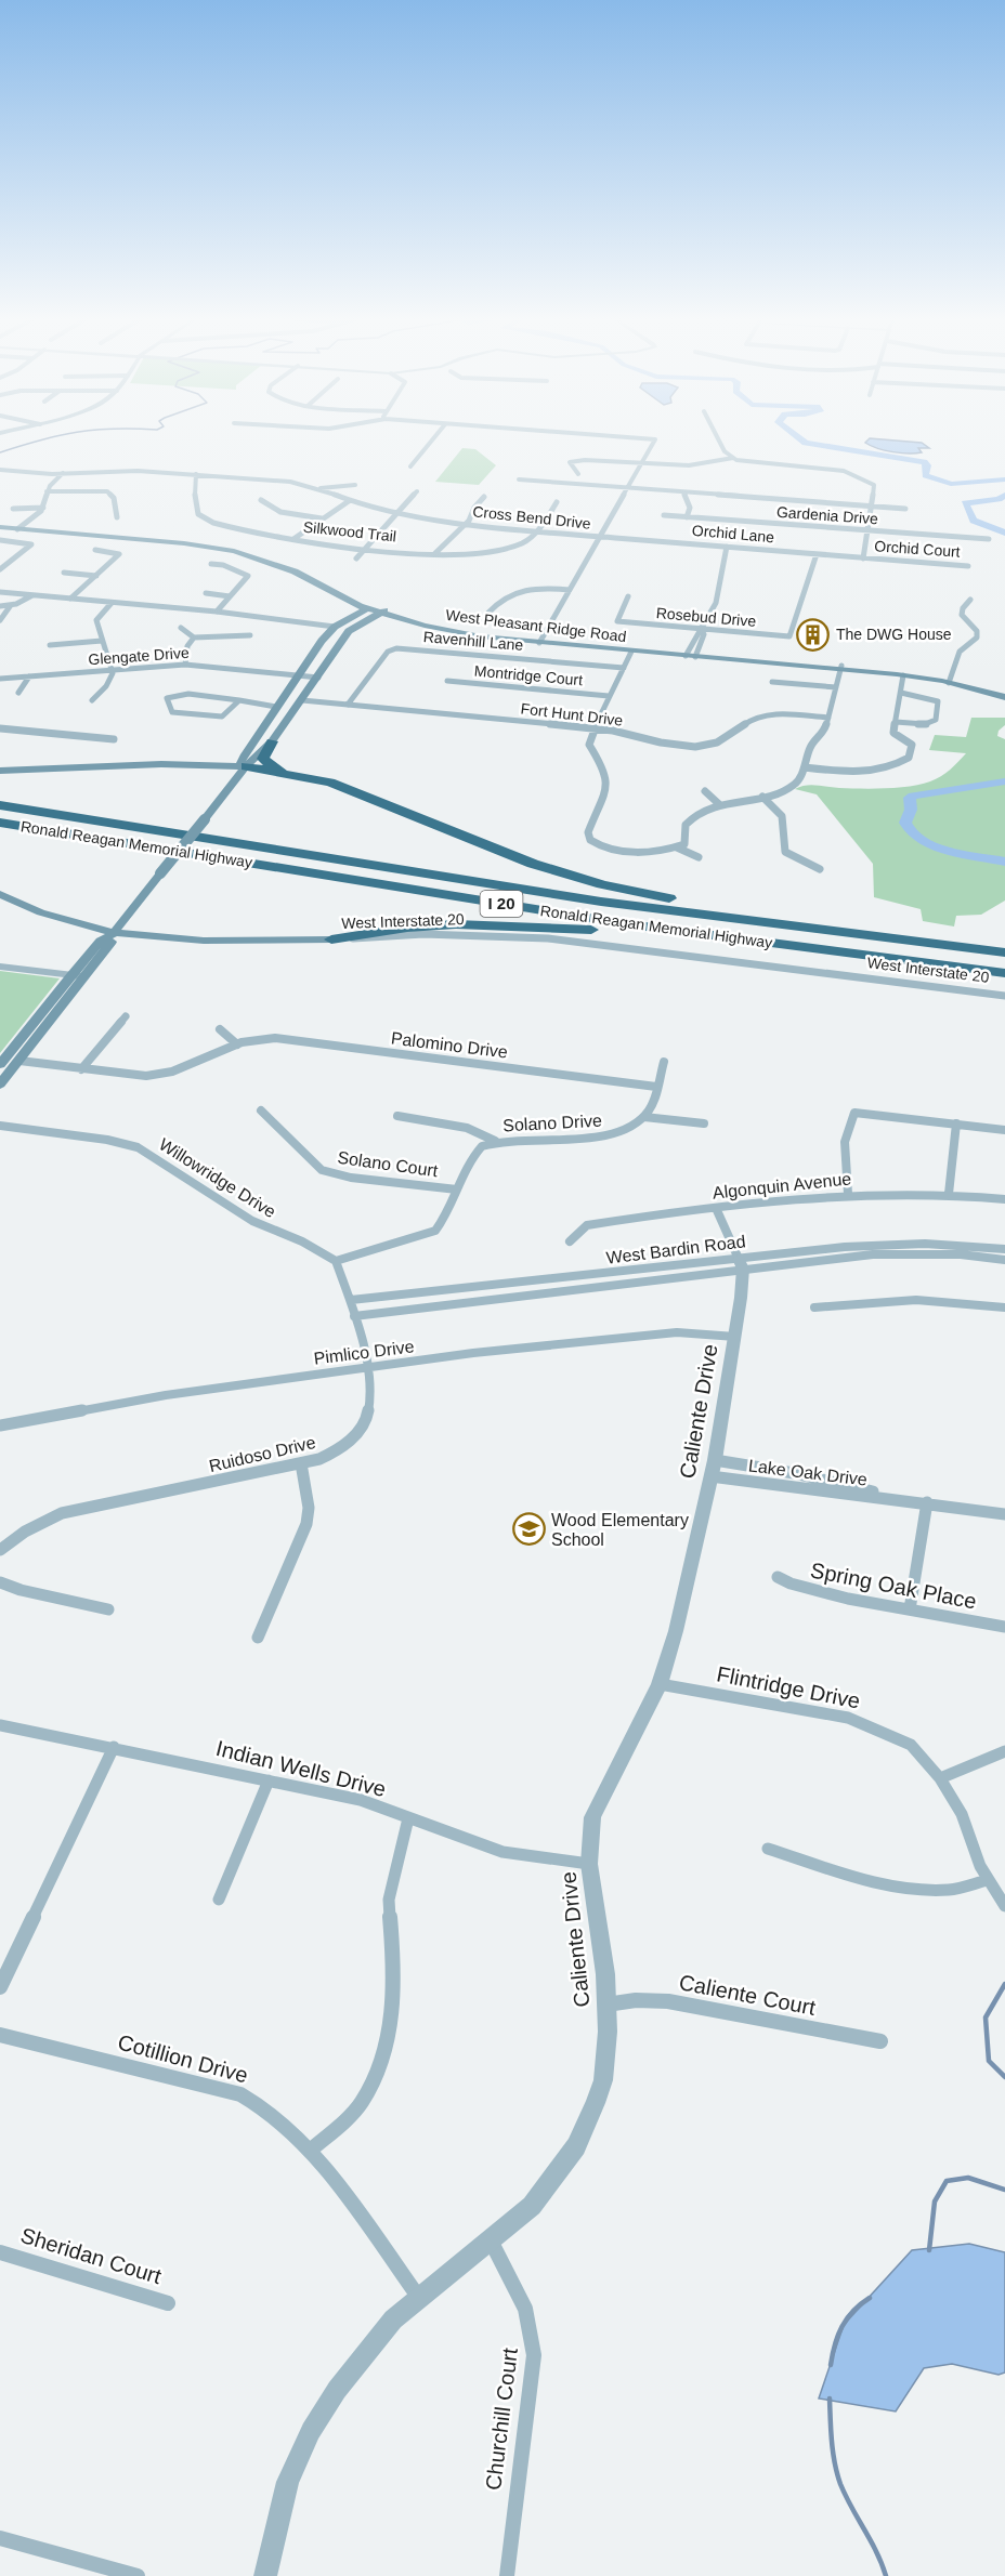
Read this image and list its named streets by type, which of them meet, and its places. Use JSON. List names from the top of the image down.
{
  "streets": {
    "highway": ["Ronald Reagan Memorial Highway", "I 20"],
    "main road": ["West Pleasant Ridge Road", "West Interstate 20"],
    "street": [
      "Gardenia Drive",
      "Cross Bend Drive",
      "Silkwood Trail",
      "Orchid Lane",
      "Orchid Court",
      "Rosebud Drive",
      "Ravenhill Lane",
      "Glengate Drive",
      "Montridge Court",
      "Fort Hunt Drive",
      "Palomino Drive",
      "Solano Drive",
      "Solano Court",
      "Willowridge Drive",
      "Algonquin Avenue",
      "West Bardin Road",
      "Pimlico Drive",
      "Caliente Drive",
      "Ruidoso Drive",
      "Lake Oak Drive",
      "Spring Oak Place",
      "Flintridge Drive",
      "Indian Wells Drive",
      "Caliente Court",
      "Cotillion Drive",
      "Sheridan Court",
      "Churchill Court"
    ]
  },
  "crossings": [
    ["Cross Bend Drive", "Silkwood Trail"],
    ["Cross Bend Drive", "Orchid Lane"],
    ["Orchid Lane", "Orchid Court"],
    ["Orchid Lane", "Rosebud Drive"],
    ["Ravenhill Lane", "Fort Hunt Drive"],
    ["Solano Drive", "Solano Court"],
    ["Solano Drive", "Willowridge Drive"],
    ["Solano Drive", "Ruidoso Drive"],
    ["Willowridge Drive", "Ruidoso Drive"],
    ["West Bardin Road", "Caliente Drive"],
    ["West Bardin Road", "Ruidoso Drive"],
    ["Pimlico Drive", "Caliente Drive"],
    ["Pimlico Drive", "Ruidoso Drive"],
    ["Caliente Drive", "Lake Oak Drive"],
    ["Caliente Drive", "Flintridge Drive"],
    ["Caliente Drive", "Indian Wells Drive"],
    ["Caliente Drive", "Caliente Court"],
    ["Caliente Drive", "Cotillion Drive"],
    ["Caliente Drive", "Churchill Court"]
  ],
  "places": {
    "building": ["The DWG House"],
    "school or university": ["Wood Elementary School"]
  }
}
